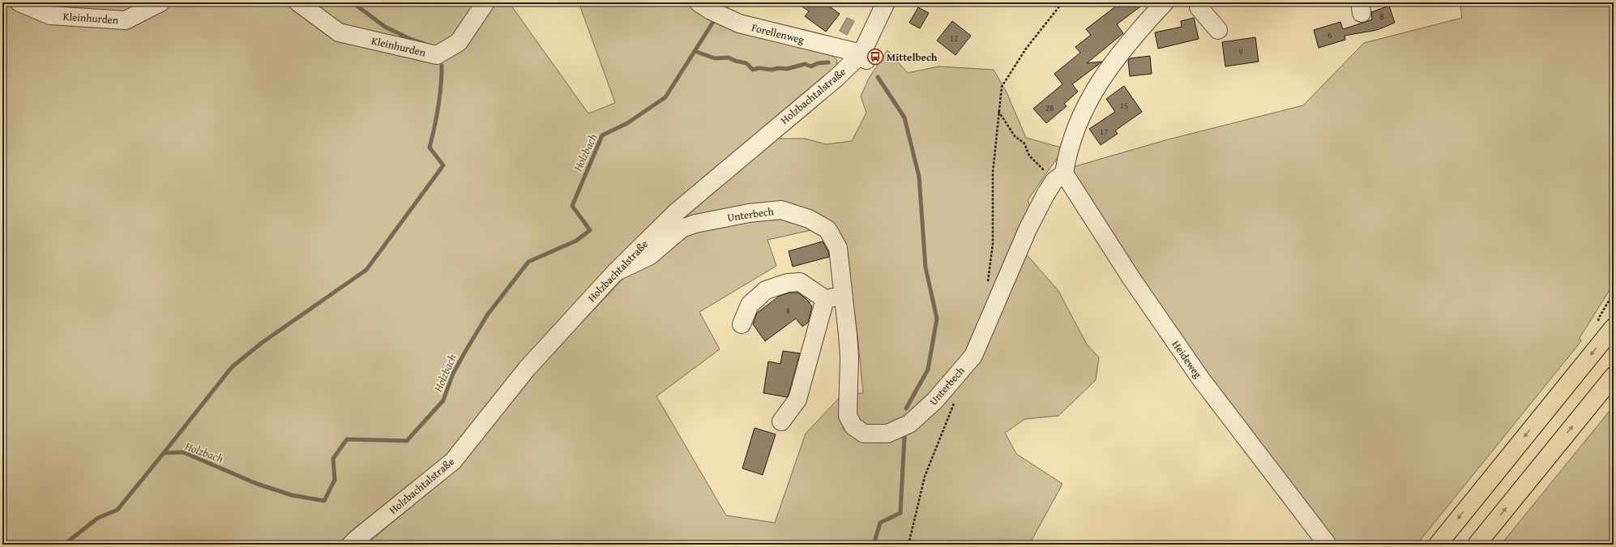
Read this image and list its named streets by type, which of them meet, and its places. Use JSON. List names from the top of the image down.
{
  "streets": {
    "street": [
      "Kleinhurden",
      "Forellenweg",
      "Holzbachtalstraße",
      "Unterbech",
      "Heideweg"
    ]
  },
  "crossings": [
    ["Forellenweg", "Holzbachtalstraße"],
    ["Holzbachtalstraße", "Unterbech"],
    ["Unterbech", "Heideweg"]
  ],
  "water": ["Holzbach"],
  "places": {
    "bus stop": ["Mittelbech"]
  },
  "house_numbers": [
    "8",
    "6",
    "12",
    "9",
    "15",
    "28",
    "17",
    "4"
  ]
}
